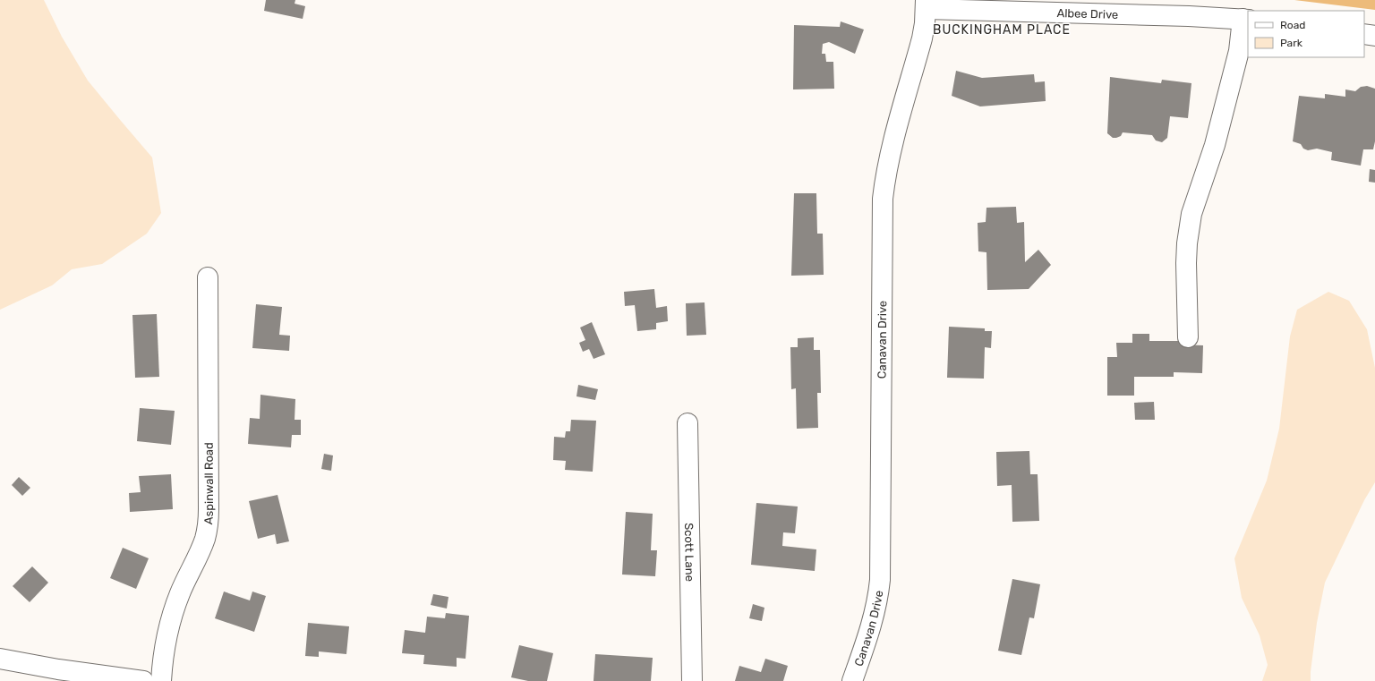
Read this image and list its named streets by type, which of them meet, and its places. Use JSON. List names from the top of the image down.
{
  "streets": {
    "street": [
      "Albee Drive",
      "Canavan Drive",
      "Aspinwall Road",
      "Scott Lane"
    ]
  },
  "crossings": [
    ["Albee Drive", "Canavan Drive"]
  ],
  "districts": ["BUCKINGHAM PLACE"],
  "legend": ["Road", "Park"]
}
